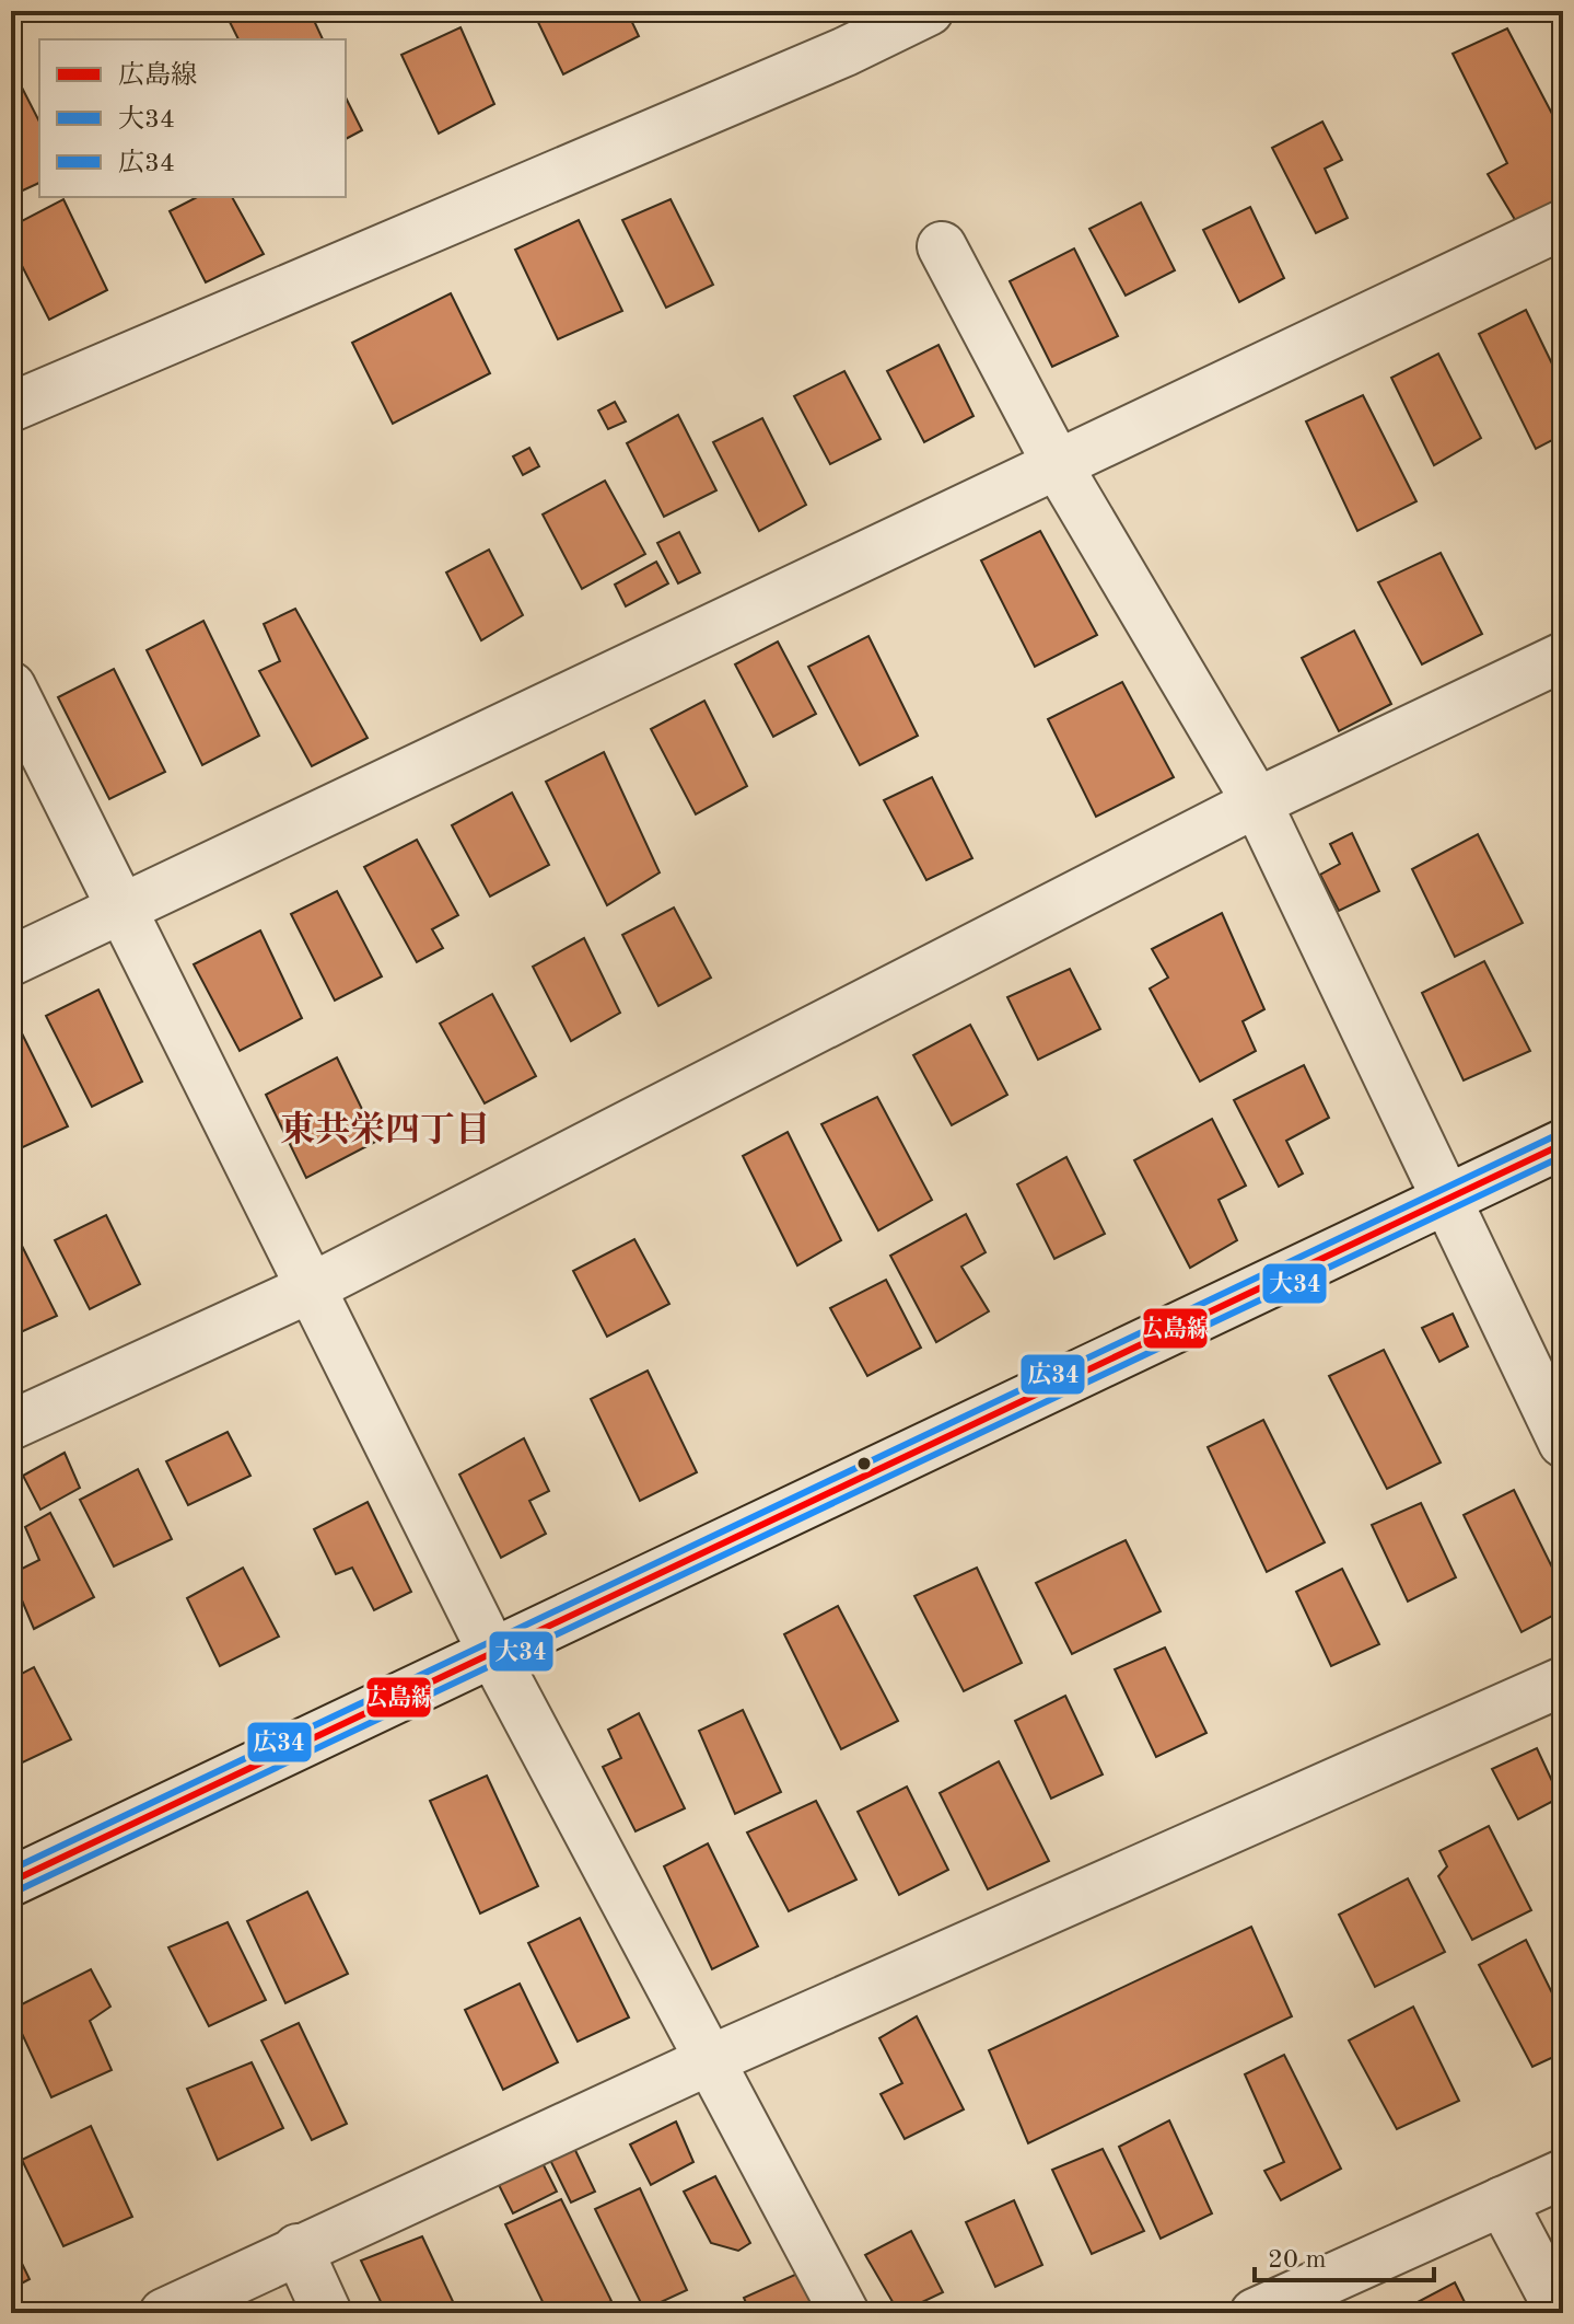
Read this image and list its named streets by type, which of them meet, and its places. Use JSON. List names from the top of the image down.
{
  "districts": ["東共栄四丁目"],
  "lines": ["transit line 広34", "transit line 広島線", "transit line 大34"],
  "legend": ["広島線", "大34", "広34"],
  "scale_bar": "20 m"
}
